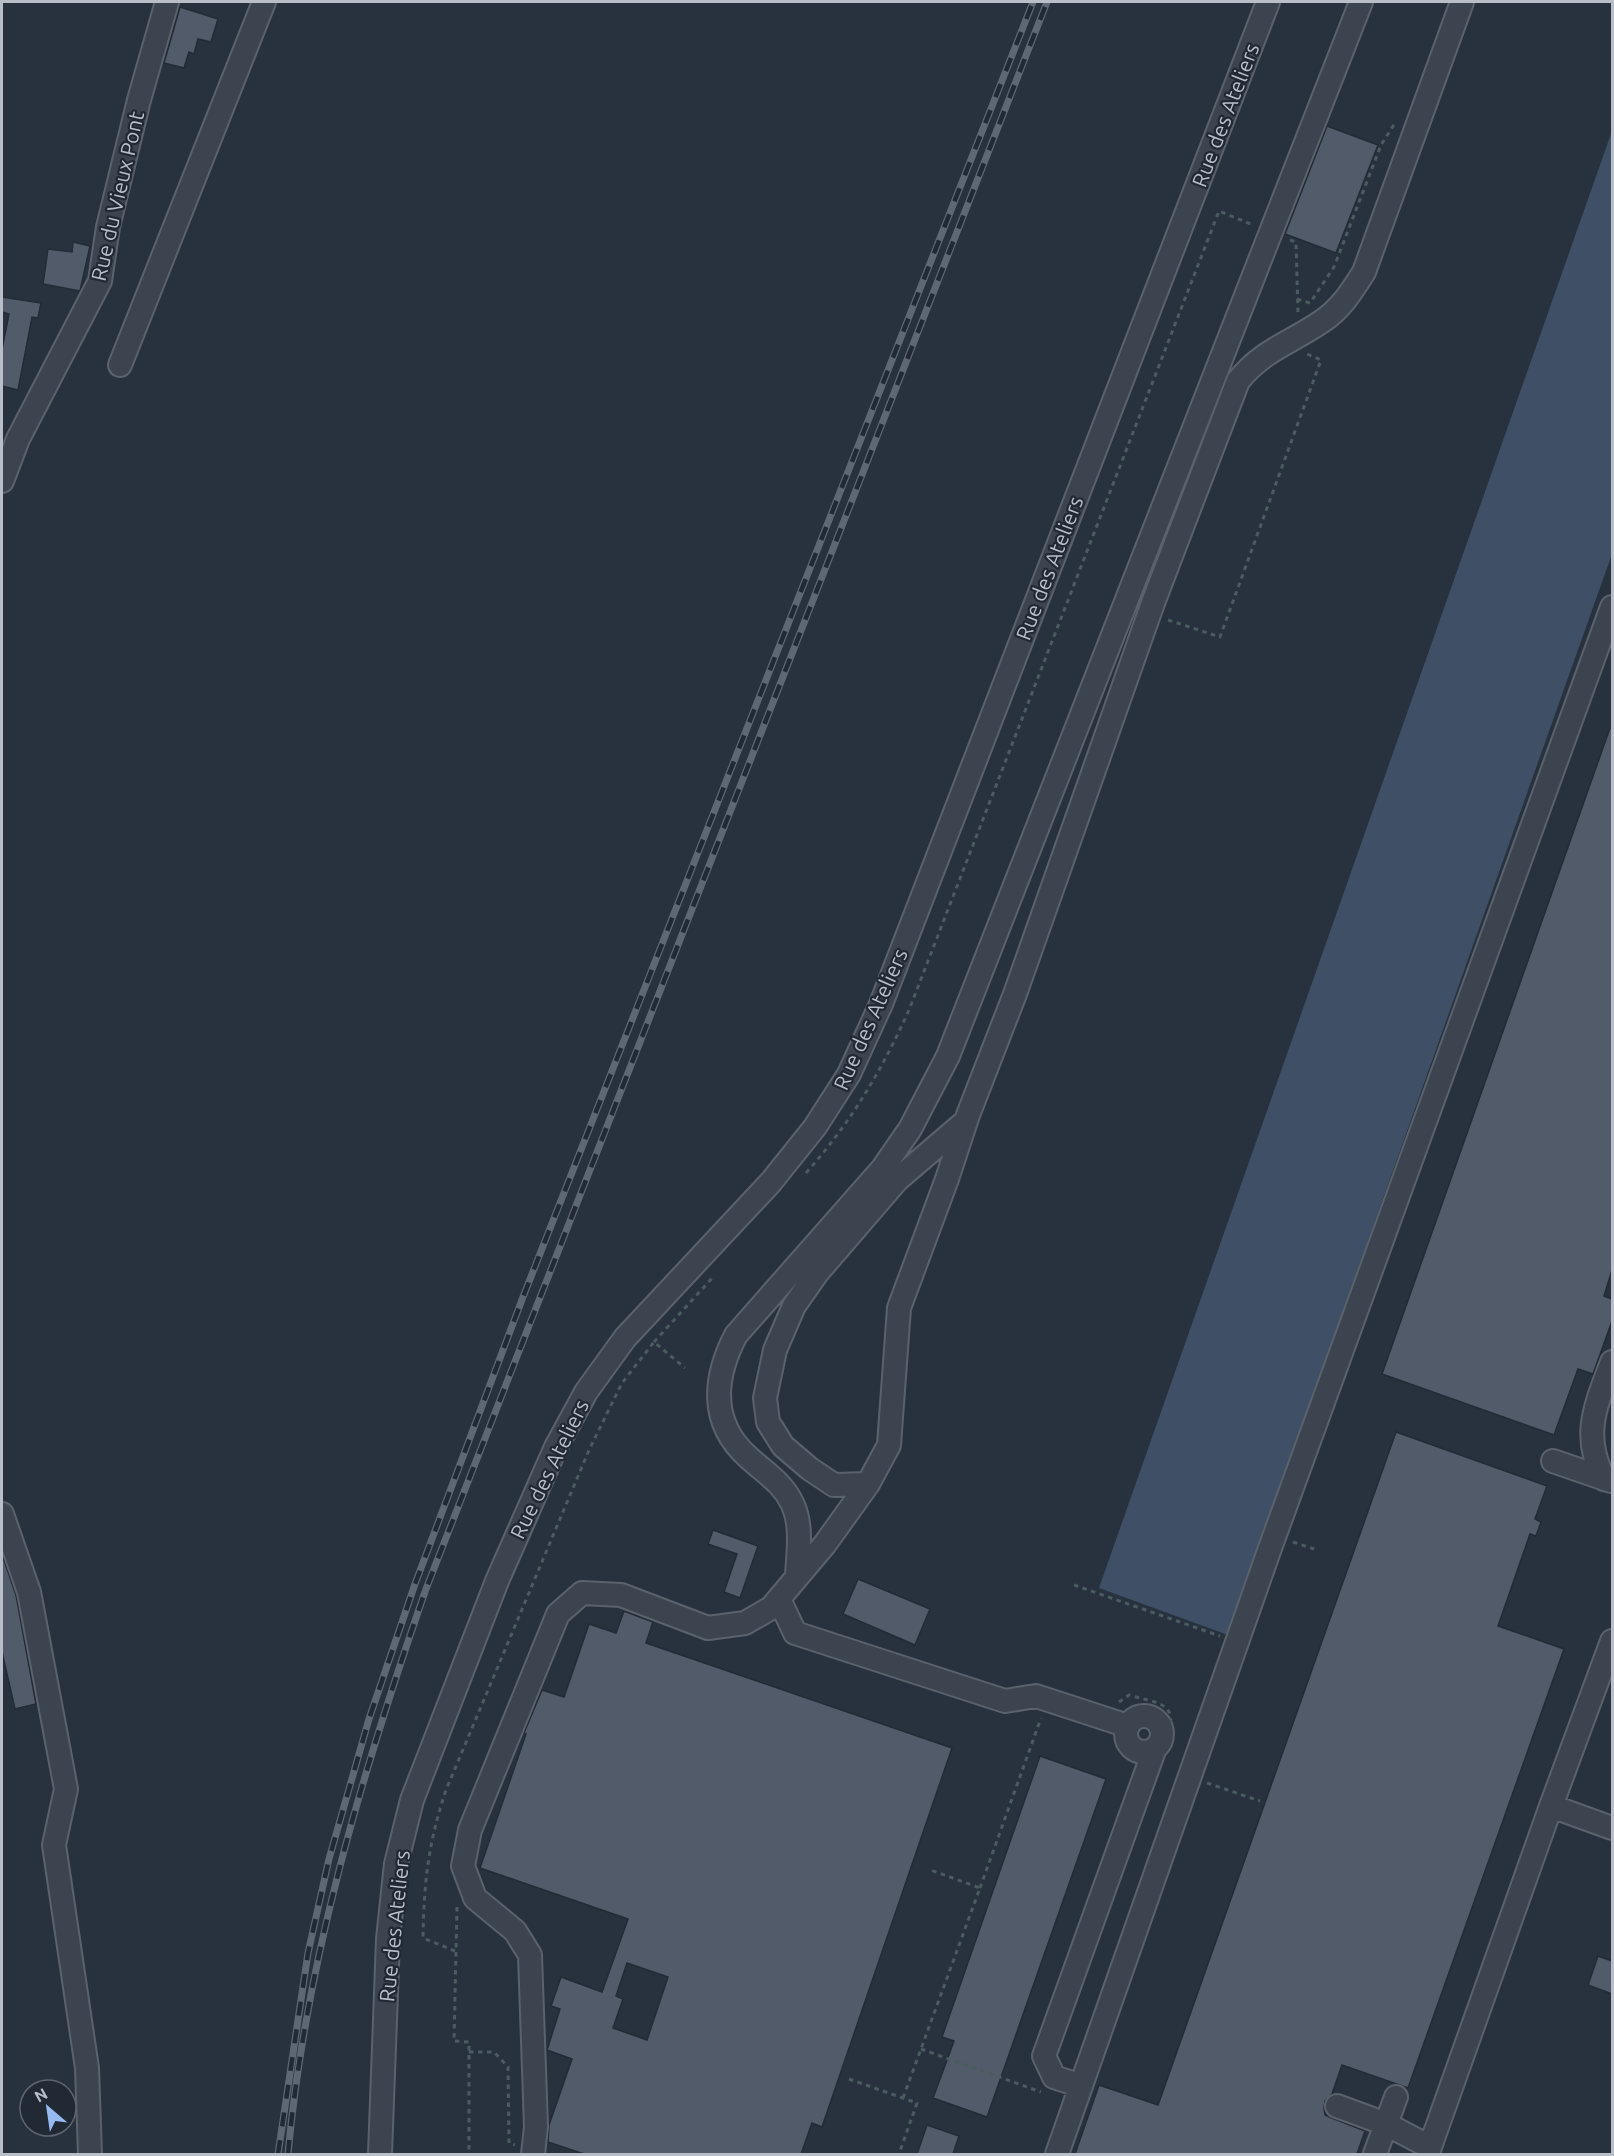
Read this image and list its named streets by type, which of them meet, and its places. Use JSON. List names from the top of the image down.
{
  "streets": {
    "street": ["Rue des Ateliers", "Rue du Vieux Pont"]
  },
  "north": "top left"
}
